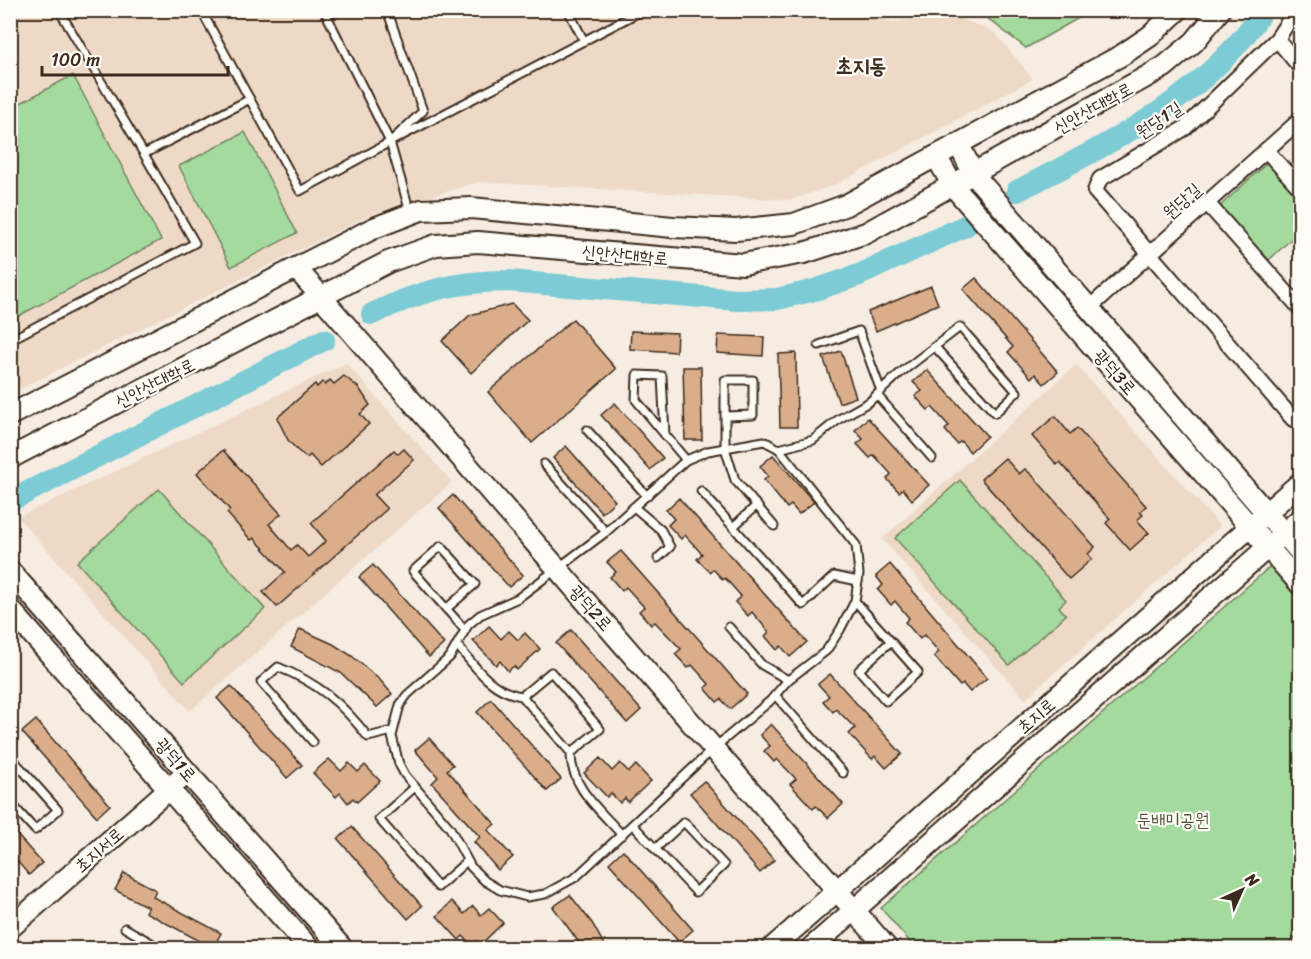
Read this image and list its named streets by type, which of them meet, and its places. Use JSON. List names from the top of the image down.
{
  "streets": {
    "street": [
      "신안산대학로",
      "원당1길",
      "원당길",
      "광덕3로",
      "광덕2로",
      "초지로",
      "광덕1로",
      "초지서로"
    ]
  },
  "crossings": [
    ["신안산대학로", "광덕3로"],
    ["신안산대학로", "광덕2로"],
    ["원당1길", "원당길"],
    ["원당길", "광덕3로"],
    ["광덕3로", "초지로"],
    ["광덕2로", "초지로"],
    ["광덕1로", "초지서로"]
  ],
  "districts": ["초지동"],
  "parks": ["둔배미공원"],
  "scale_bar": "100 m",
  "north": "top right"
}
